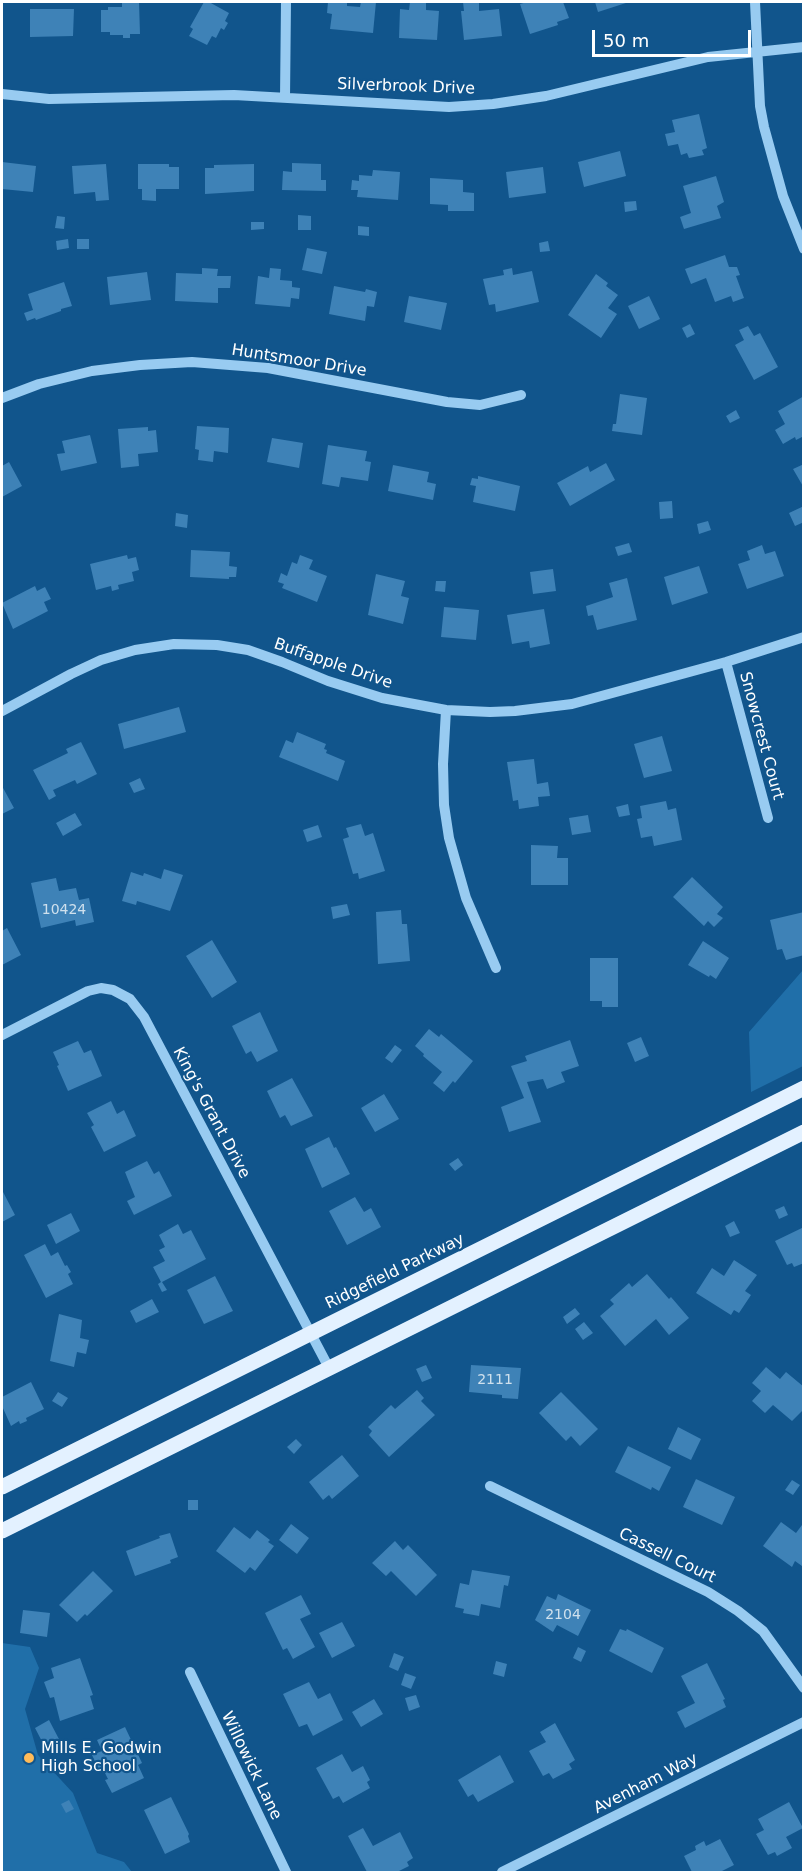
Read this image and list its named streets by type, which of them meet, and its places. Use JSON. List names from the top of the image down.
{
  "streets": {
    "main road": ["Ridgefield Parkway"],
    "street": [
      "Silverbrook Drive",
      "Huntsmoor Drive",
      "Buffapple Drive",
      "Snowcrest Court",
      "King's Grant Drive",
      "Cassell Court",
      "Willowick Lane",
      "Avenham Way"
    ]
  },
  "crossings": [
    ["Buffapple Drive", "Snowcrest Court"],
    ["King's Grant Drive", "Ridgefield Parkway"]
  ],
  "places": ["Mills E. Godwin High School"],
  "house_numbers": ["10424", "2111", "2104"],
  "scale_bar": "50 m"
}
